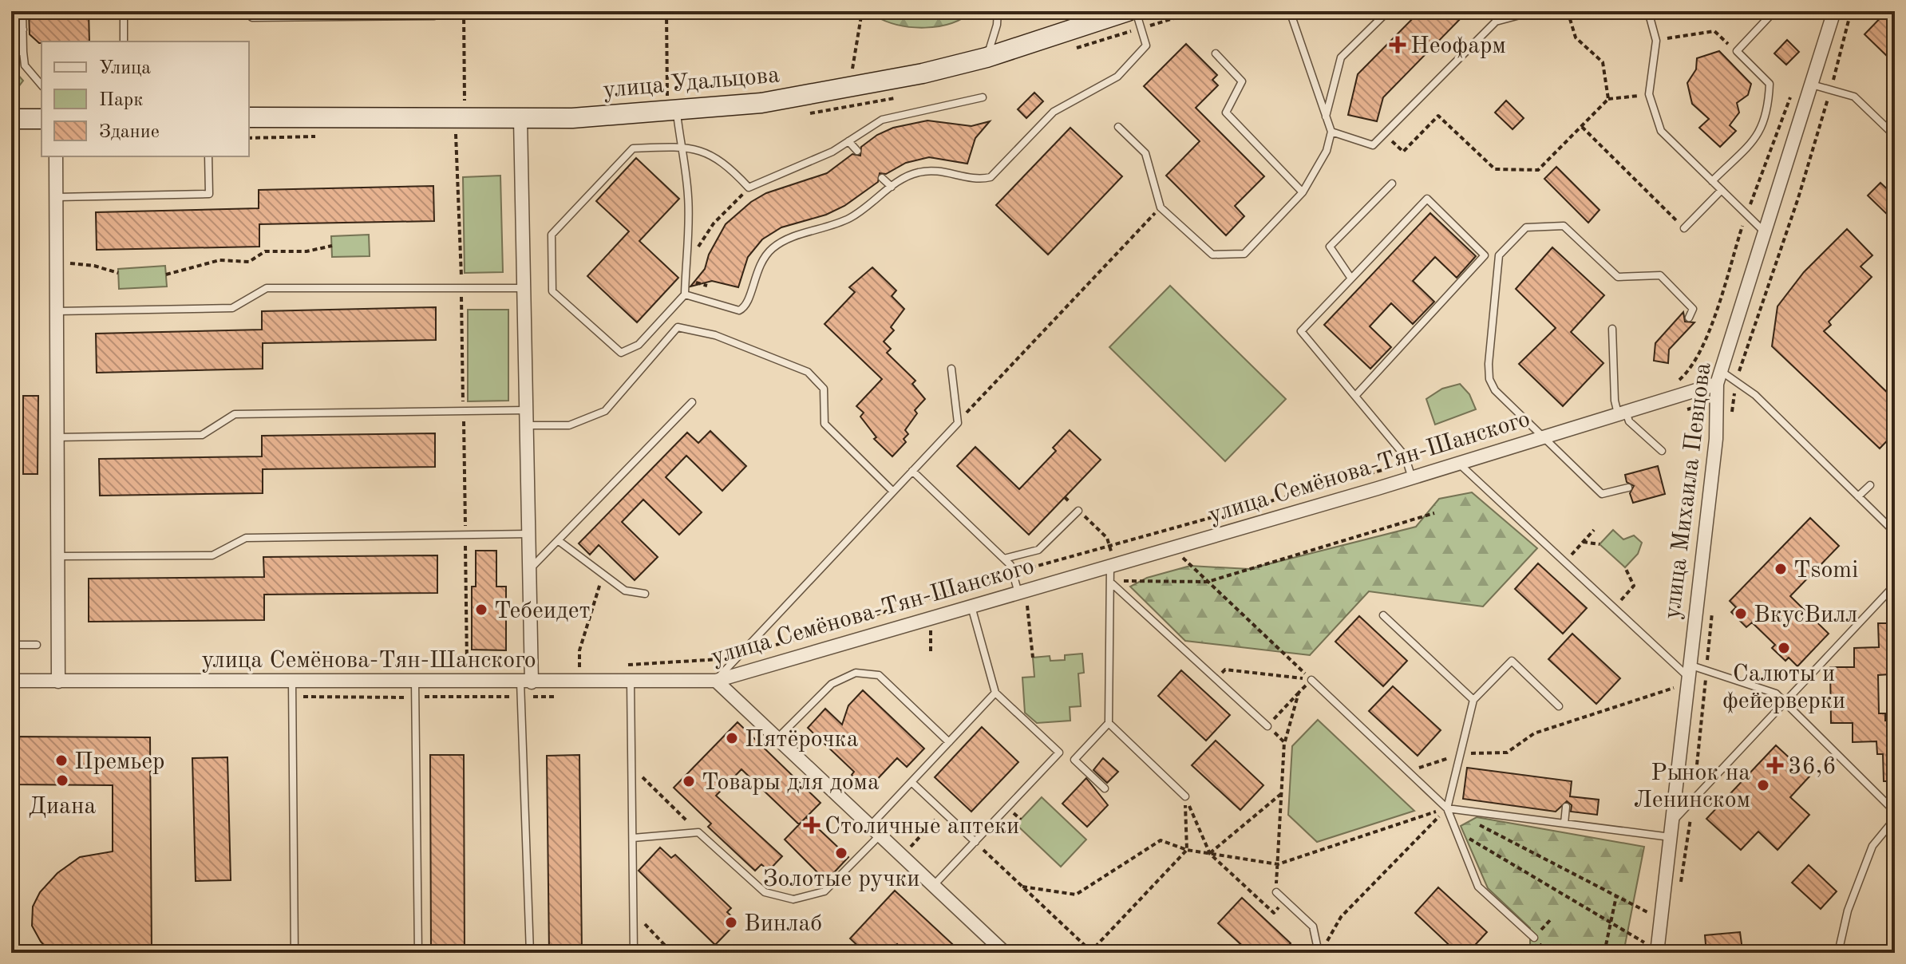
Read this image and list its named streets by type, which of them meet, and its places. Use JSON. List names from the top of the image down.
{
  "streets": {
    "street": ["улица Удальцова", "улица Семёнова-Тян-Шанского", "улица Михаила Певцова"]
  },
  "crossings": [
    ["улица Семёнова-Тян-Шанского", "улица Михаила Певцова"]
  ],
  "places": {
    "health": ["Неофарм", "36,6", "Столичные аптеки"],
    "other": [
      "Tsomi",
      "Тебеидет",
      "ВкусВилл",
      "Салюты и фейерверки",
      "Пятёрочка",
      "Премьер",
      "Диана",
      "Товары для дома",
      "Рынок на Ленинском",
      "Золотые ручки",
      "Винлаб"
    ]
  },
  "legend": ["Улица", "Парк", "Здание"]
}
